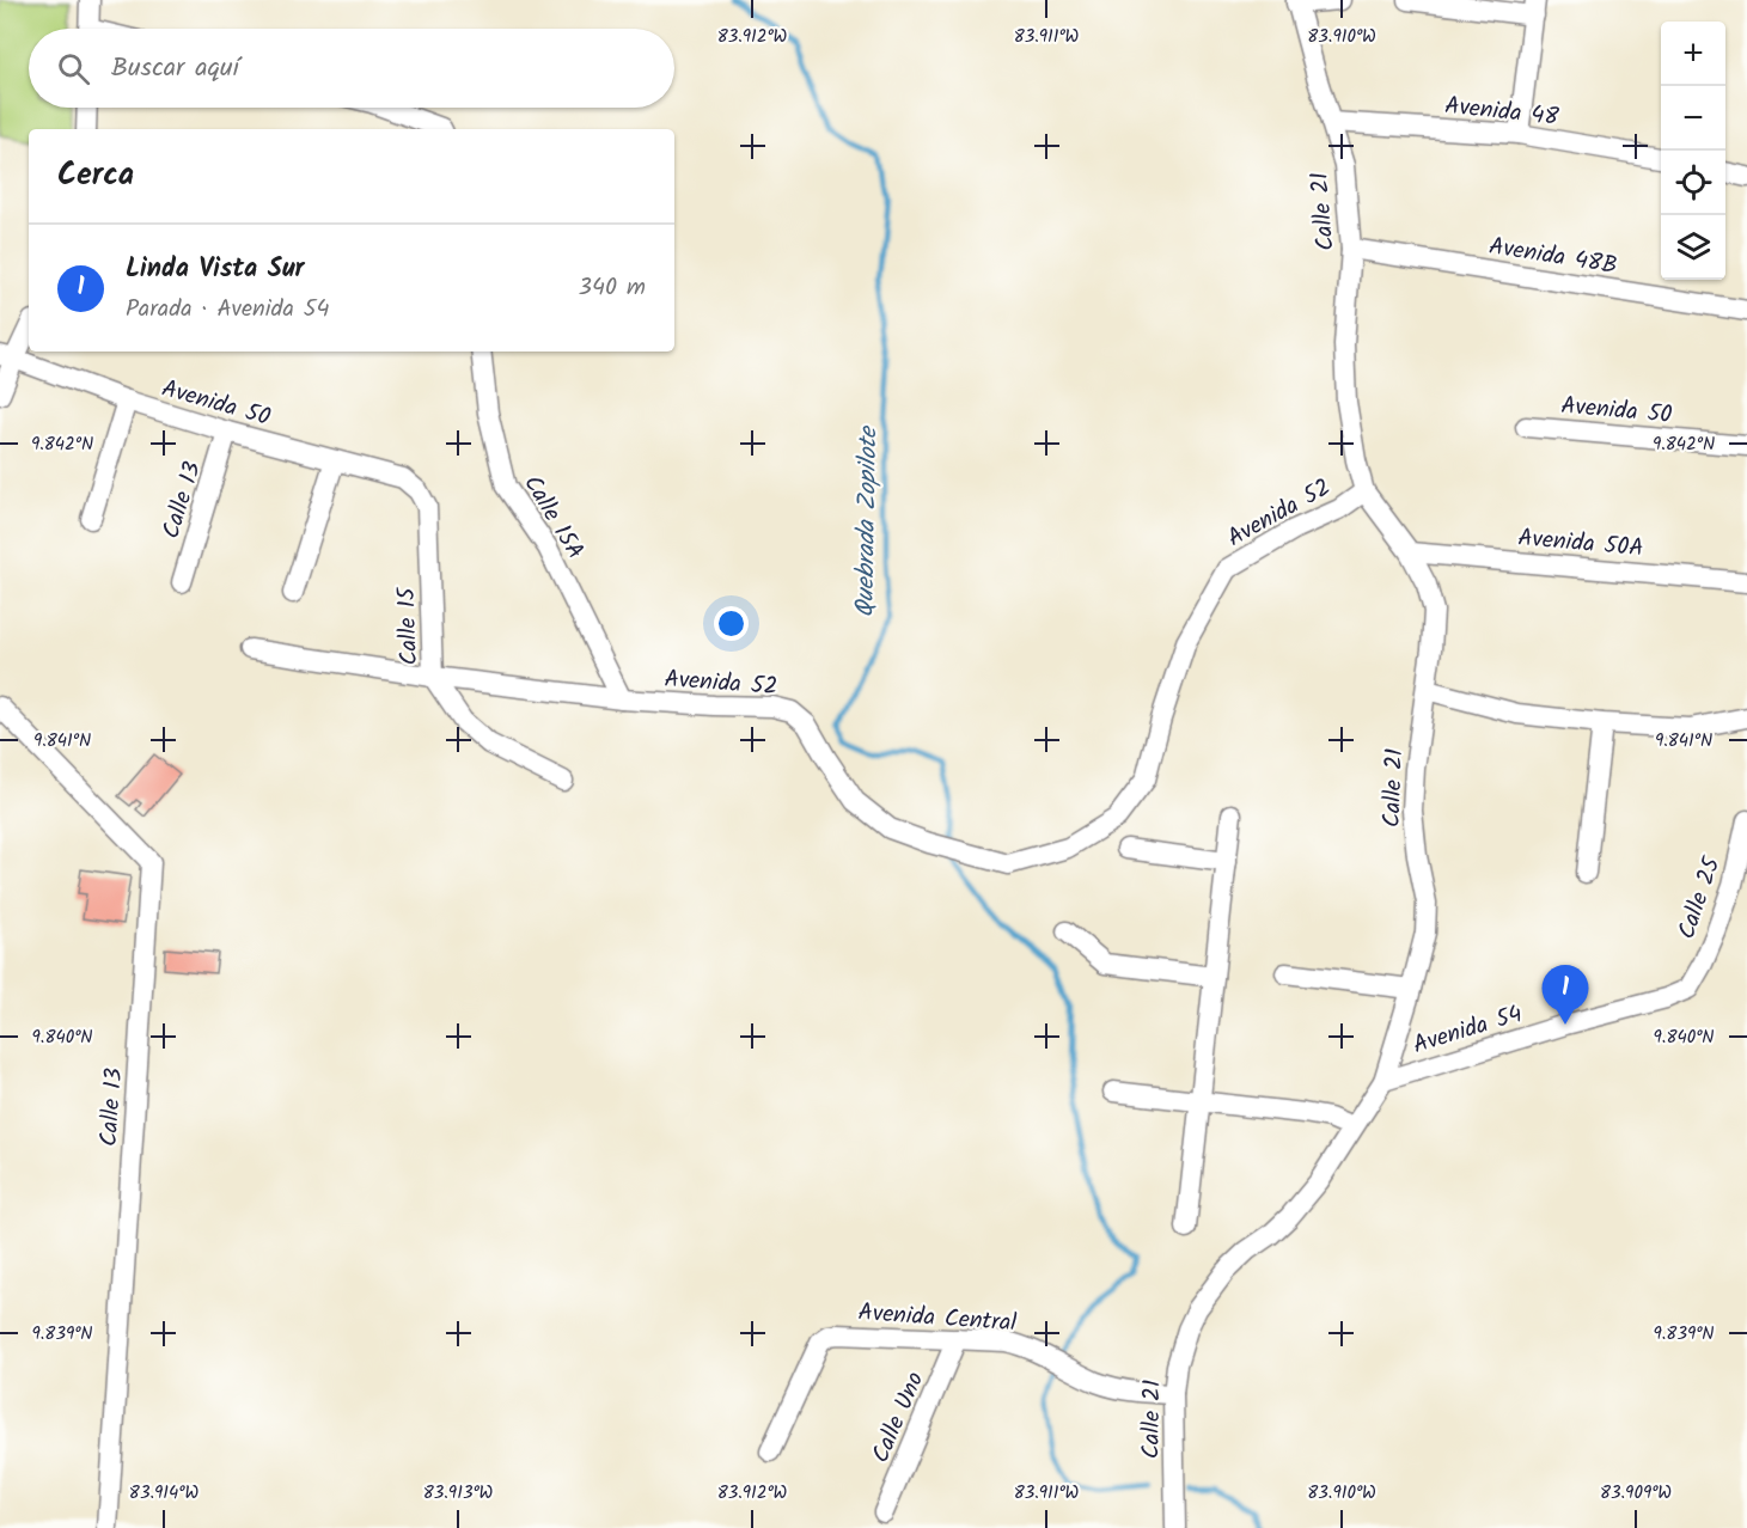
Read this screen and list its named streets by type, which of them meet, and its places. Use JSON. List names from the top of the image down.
{
  "streets": {
    "street": [
      "Avenida 48",
      "Calle 21",
      "Avenida 48B",
      "Avenida 50",
      "Calle 13",
      "Avenida 52",
      "Calle 15A",
      "Avenida 50A",
      "Calle 15",
      "Calle 25",
      "Avenida 54",
      "Avenida Central",
      "Calle Uno"
    ]
  },
  "crossings": [
    ["Avenida 48", "Calle 21"],
    ["Calle 21", "Avenida 48B"],
    ["Calle 21", "Avenida 52"],
    ["Calle 21", "Avenida 50A"],
    ["Calle 21", "Avenida 54"],
    ["Calle 21", "Avenida Central"],
    ["Avenida 50", "Calle 13"],
    ["Avenida 50", "Calle 15"],
    ["Avenida 52", "Calle 15A"],
    ["Avenida 52", "Calle 15"],
    ["Calle 25", "Avenida 54"],
    ["Avenida Central", "Calle Uno"]
  ],
  "water": ["Quebrada Zopilote"],
  "page": {
    "map_buttons": ["+", "−"],
    "search": "Buscar aquí",
    "heading": "Cerca",
    "list": [
      {
        "mark": "1",
        "name": "Linda Vista Sur",
        "note": "Parada · Avenida 54",
        "value": "340 m"
      }
    ],
    "pins": "1"
  },
  "coordinates": [
    "83.912°W",
    "83.911°W",
    "83.910°W",
    "9.842°N",
    "9.841°N",
    "9.840°N",
    "9.839°N",
    "83.914°W",
    "83.913°W",
    "83.909°W"
  ]
}
